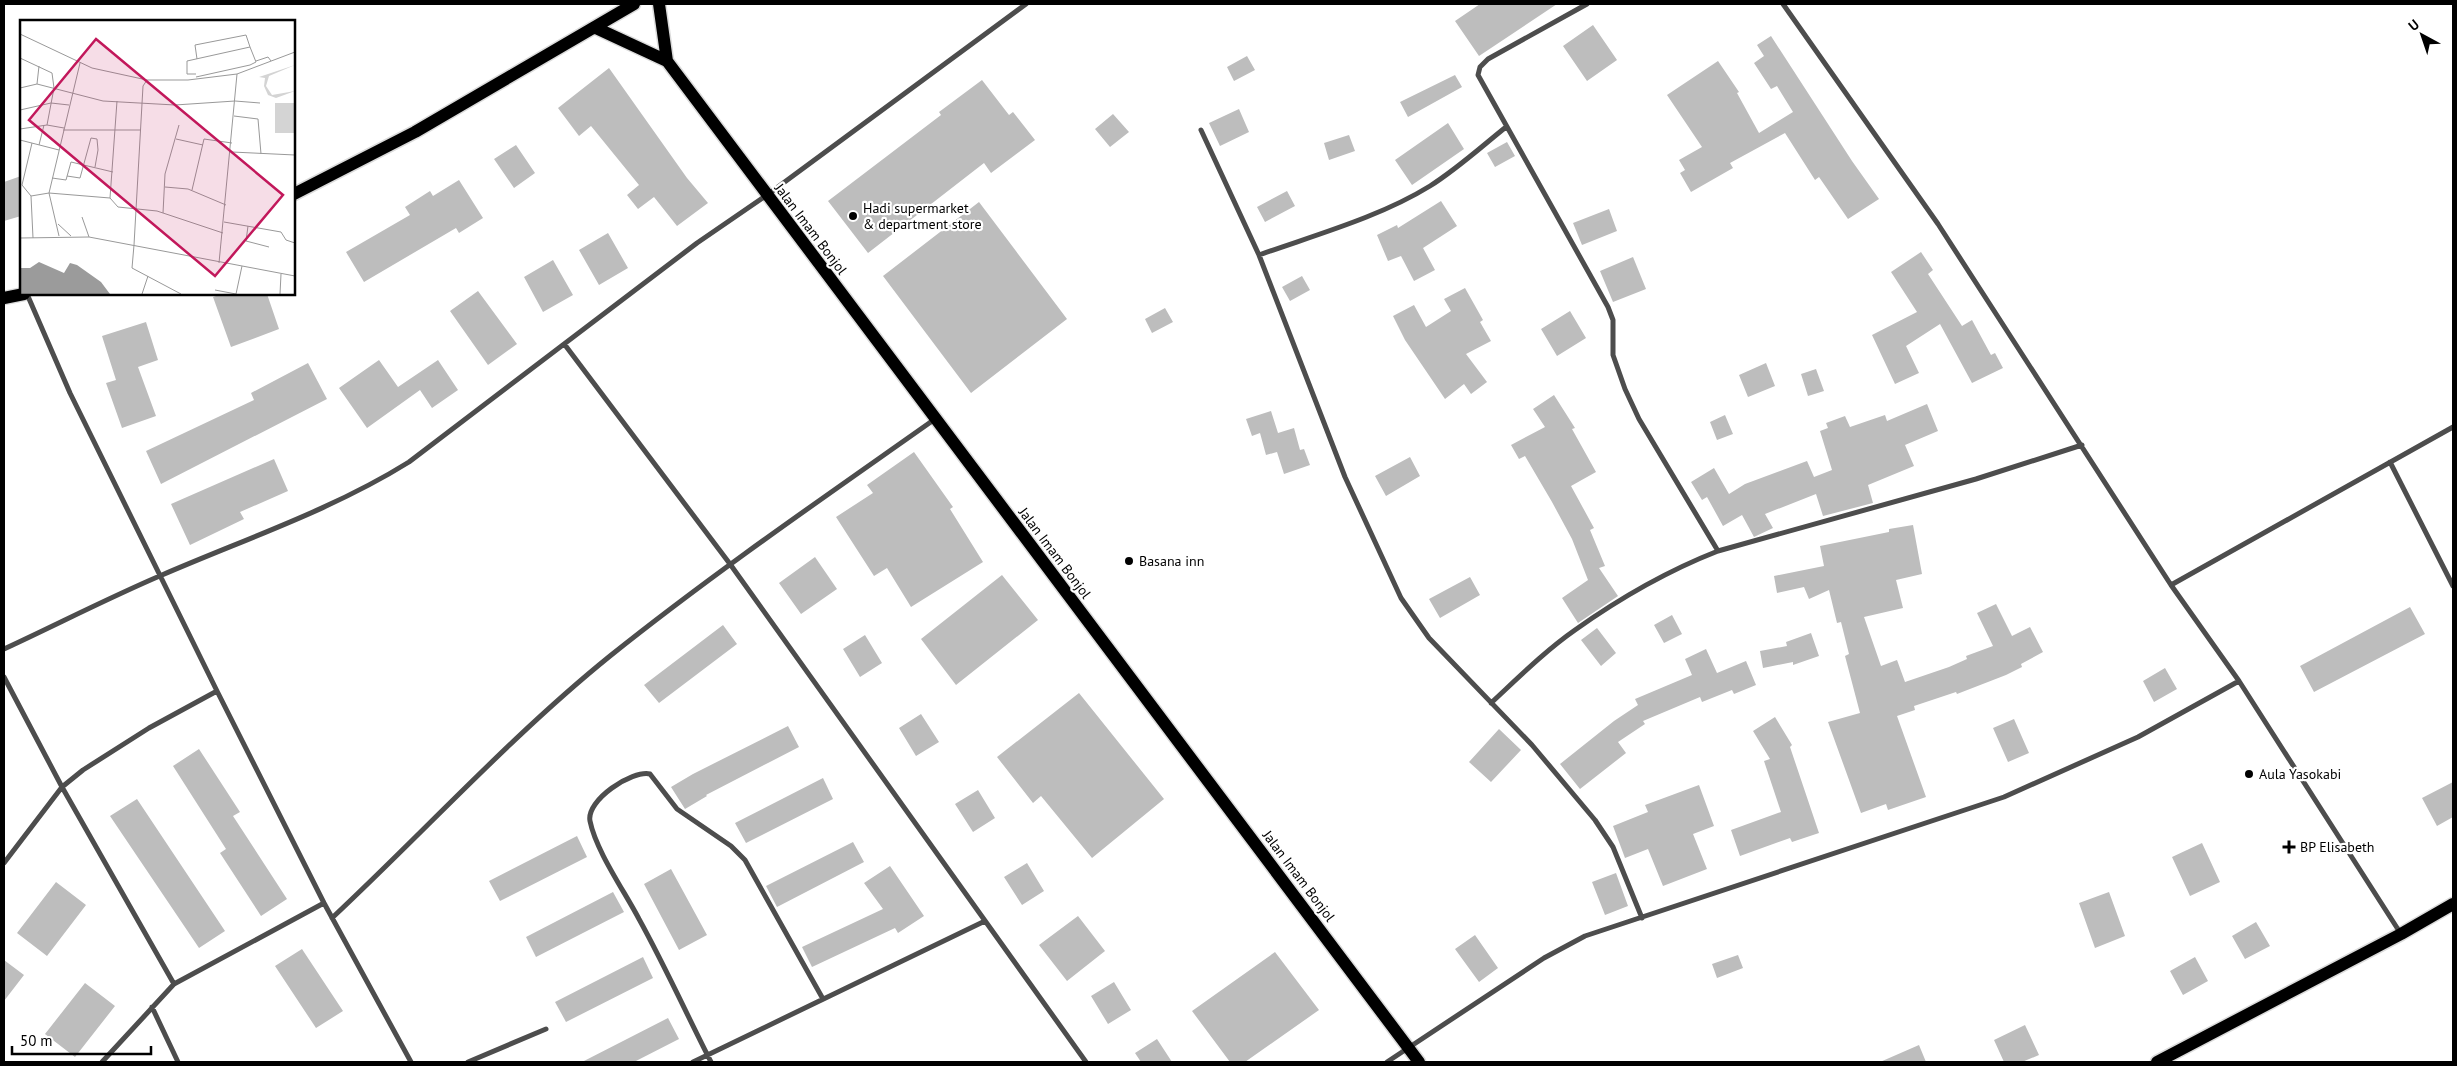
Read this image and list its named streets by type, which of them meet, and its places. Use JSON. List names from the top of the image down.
{
  "streets": {
    "main road": ["Jalan Imam Bonjol"]
  },
  "places": {
    "other": ["Hadi supermarket & department store", "Basana inn", "Aula Yasokabi"],
    "health": ["BP Elisabeth"]
  },
  "scale_bar": "50 m",
  "north": "top left"
}
